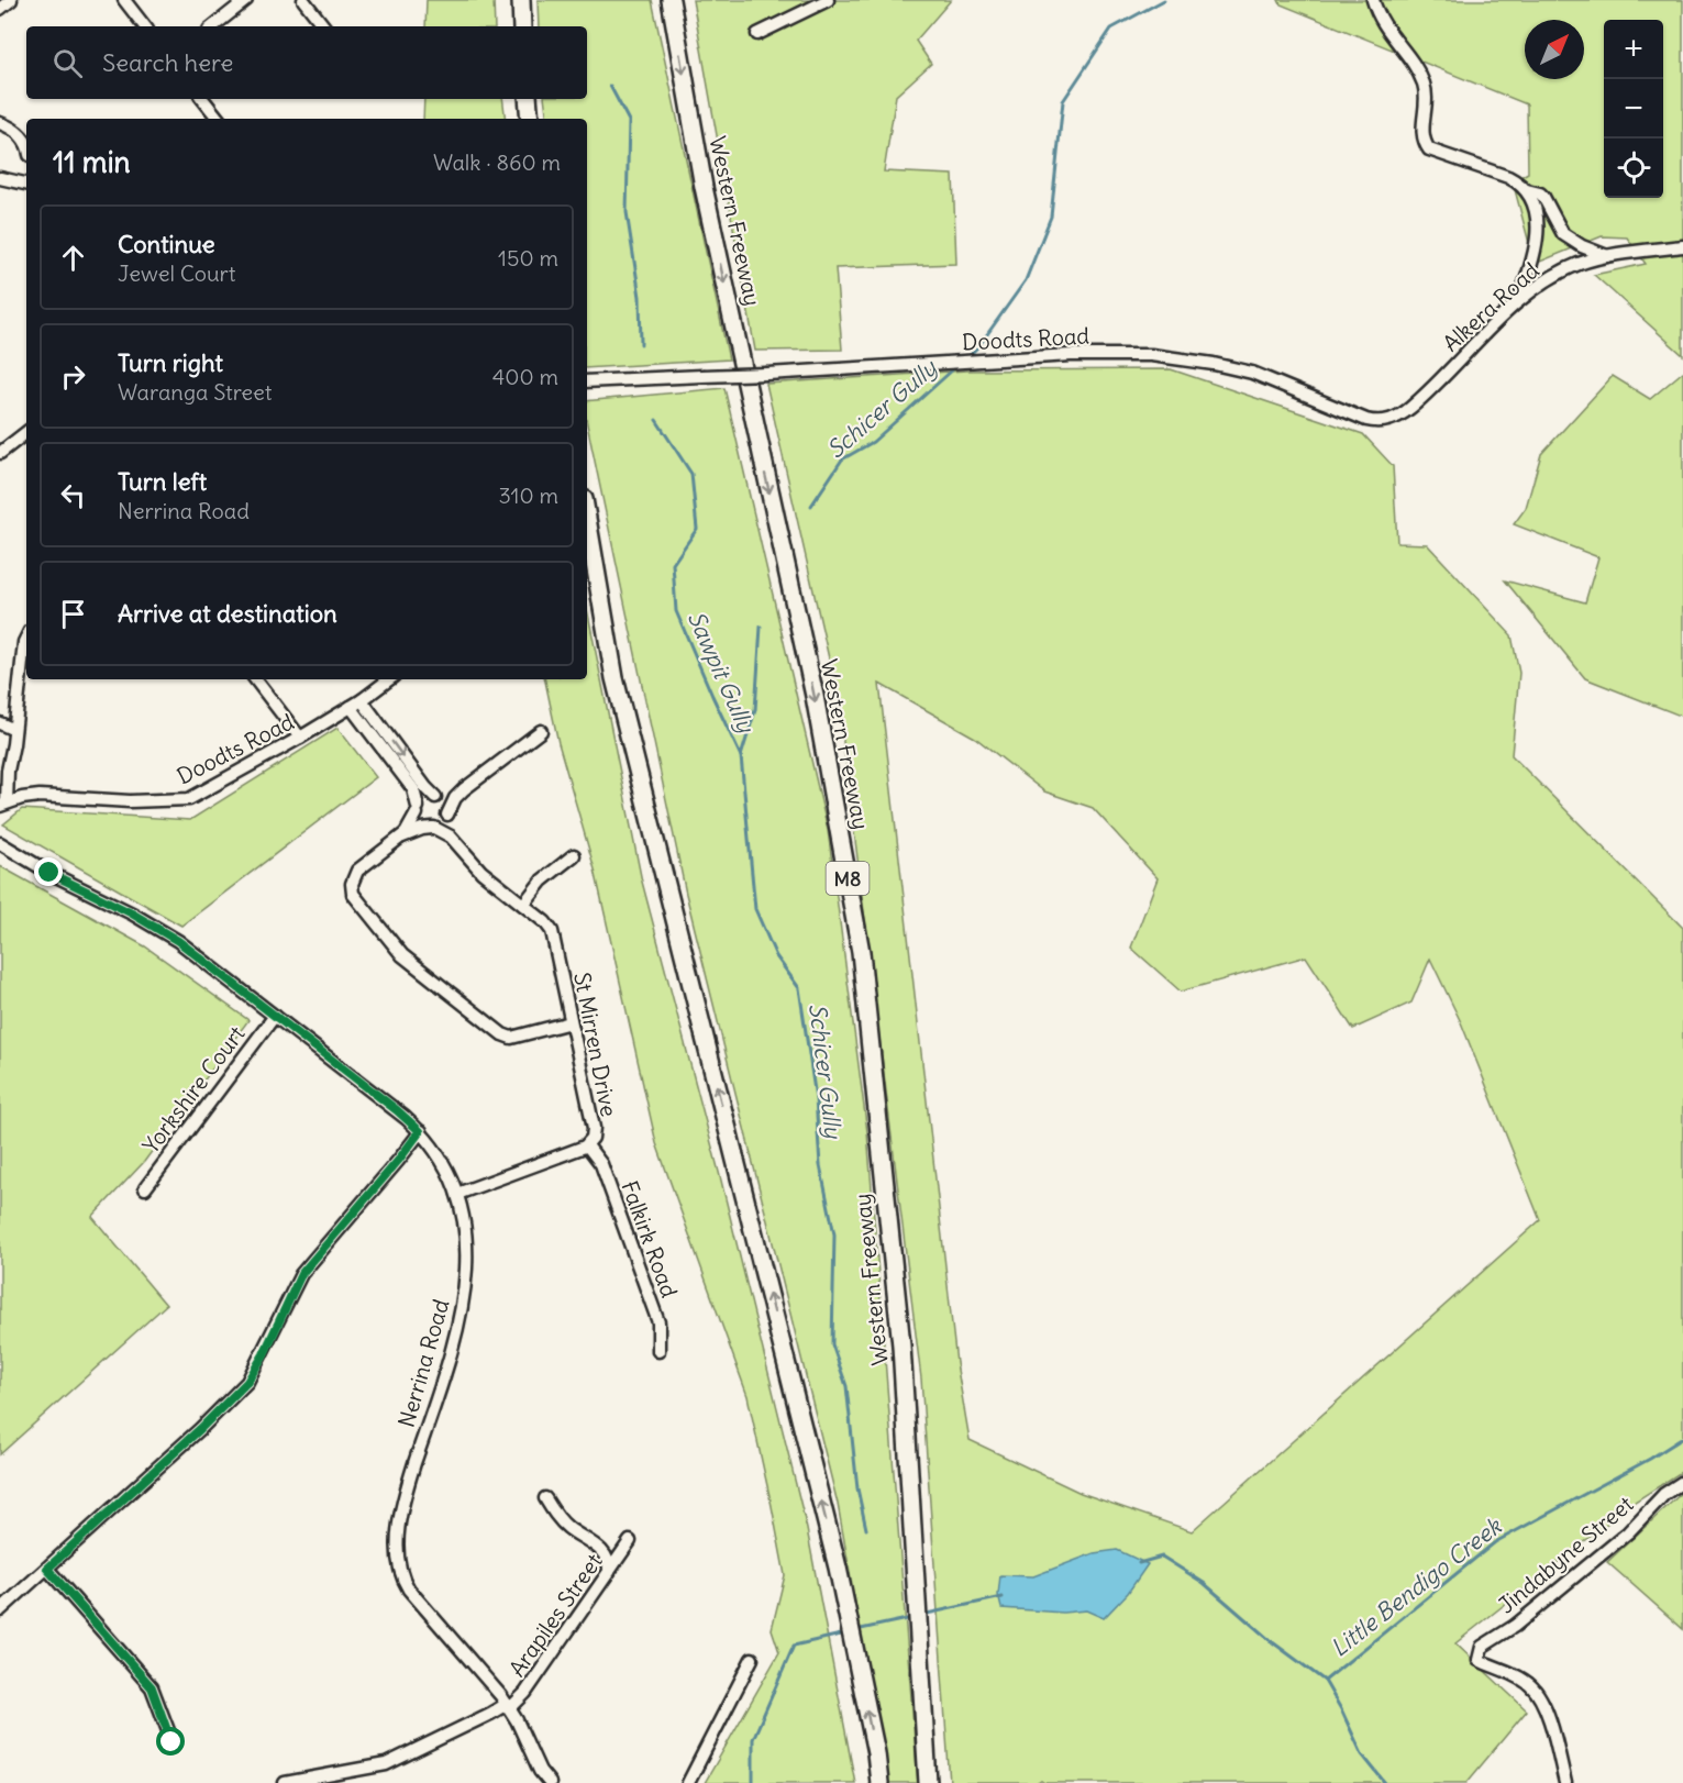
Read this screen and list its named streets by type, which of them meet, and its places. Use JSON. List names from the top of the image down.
{
  "streets": {
    "highway": ["Western Freeway", "M8"],
    "street": [
      "Alkera Road",
      "Doodts Road",
      "St Mirren Drive",
      "Yorkshire Court",
      "Falkirk Road",
      "Nerrina Road",
      "Jindabyne Street",
      "Arapiles Street"
    ]
  },
  "crossings": [
    ["Alkera Road", "Doodts Road"],
    ["St Mirren Drive", "Falkirk Road"],
    ["St Mirren Drive", "Nerrina Road"],
    ["Yorkshire Court", "Nerrina Road"],
    ["Nerrina Road", "Arapiles Street"]
  ],
  "water": ["Schicer Gully", "Sawpit Gully", "Little Bendigo Creek"],
  "north": "top right",
  "page": {
    "map_buttons": ["+", "−"],
    "search": "Search here",
    "heading": ["11 min", "Walk · 860 m"],
    "list": [
      ["Continue", "Jewel Court", "150 m"],
      ["Turn right", "Waranga Street", "400 m"],
      ["Turn left", "Nerrina Road", "310 m"],
      "Arrive at destination"
    ]
  }
}
